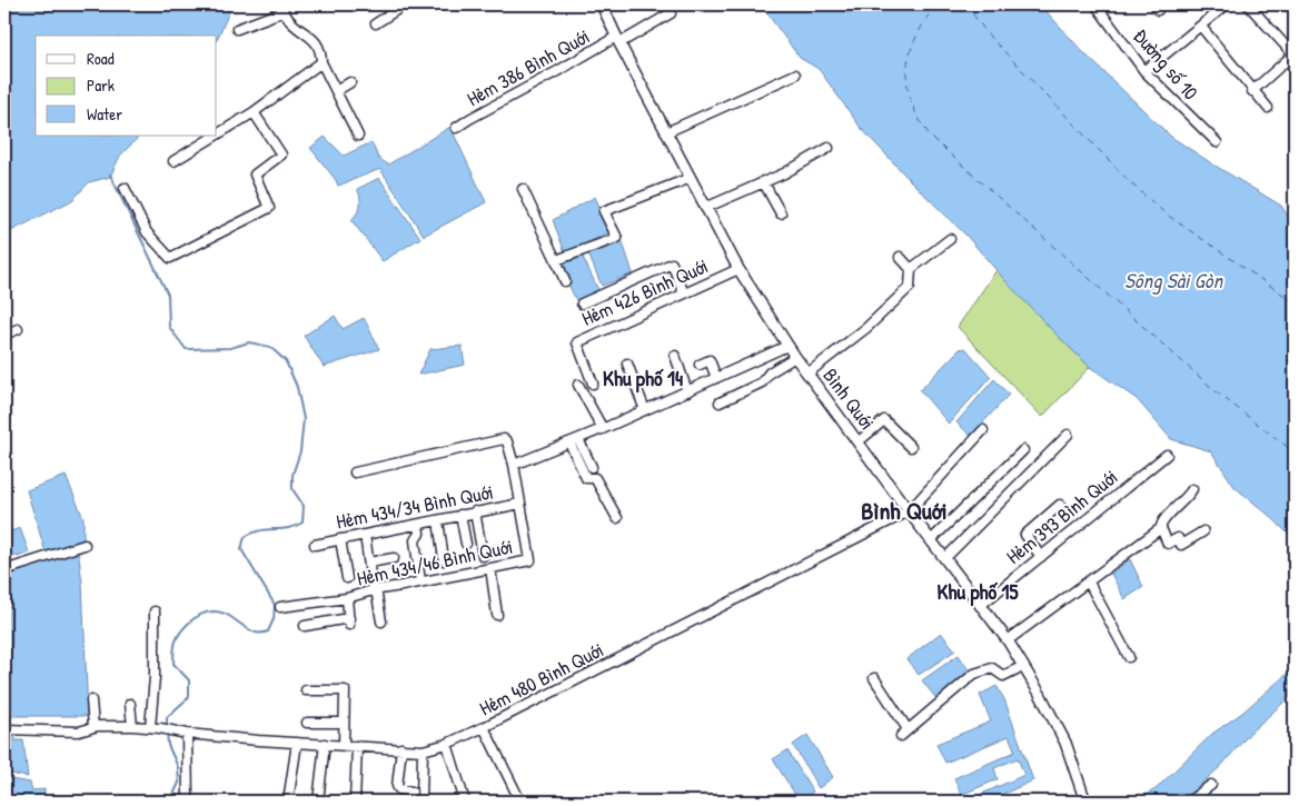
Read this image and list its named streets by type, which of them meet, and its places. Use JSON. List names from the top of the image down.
{
  "streets": {
    "main road": ["Bình Quới"],
    "street": [
      "Đường số 10",
      "Hẻm 386 Bình Quới",
      "Hẻm 426 Bình Quới",
      "Hẻm 434/34 Bình Quới",
      "Hẻm 393 Bình Quới",
      "Hẻm 434/46 Bình Quới",
      "Hẻm 480 Bình Quới"
    ]
  },
  "crossings": [
    ["Hẻm 386 Bình Quới", "Bình Quới"],
    ["Hẻm 426 Bình Quới", "Bình Quới"],
    ["Bình Quới", "Hẻm 393 Bình Quới"],
    ["Bình Quới", "Hẻm 480 Bình Quới"],
    ["Hẻm 434/34 Bình Quới", "Hẻm 434/46 Bình Quới"]
  ],
  "districts": ["Khu phố 14", "Bình Quới", "Khu phố 15"],
  "water": ["Sông Sài Gòn"],
  "legend": ["Road", "Park", "Water"]
}
